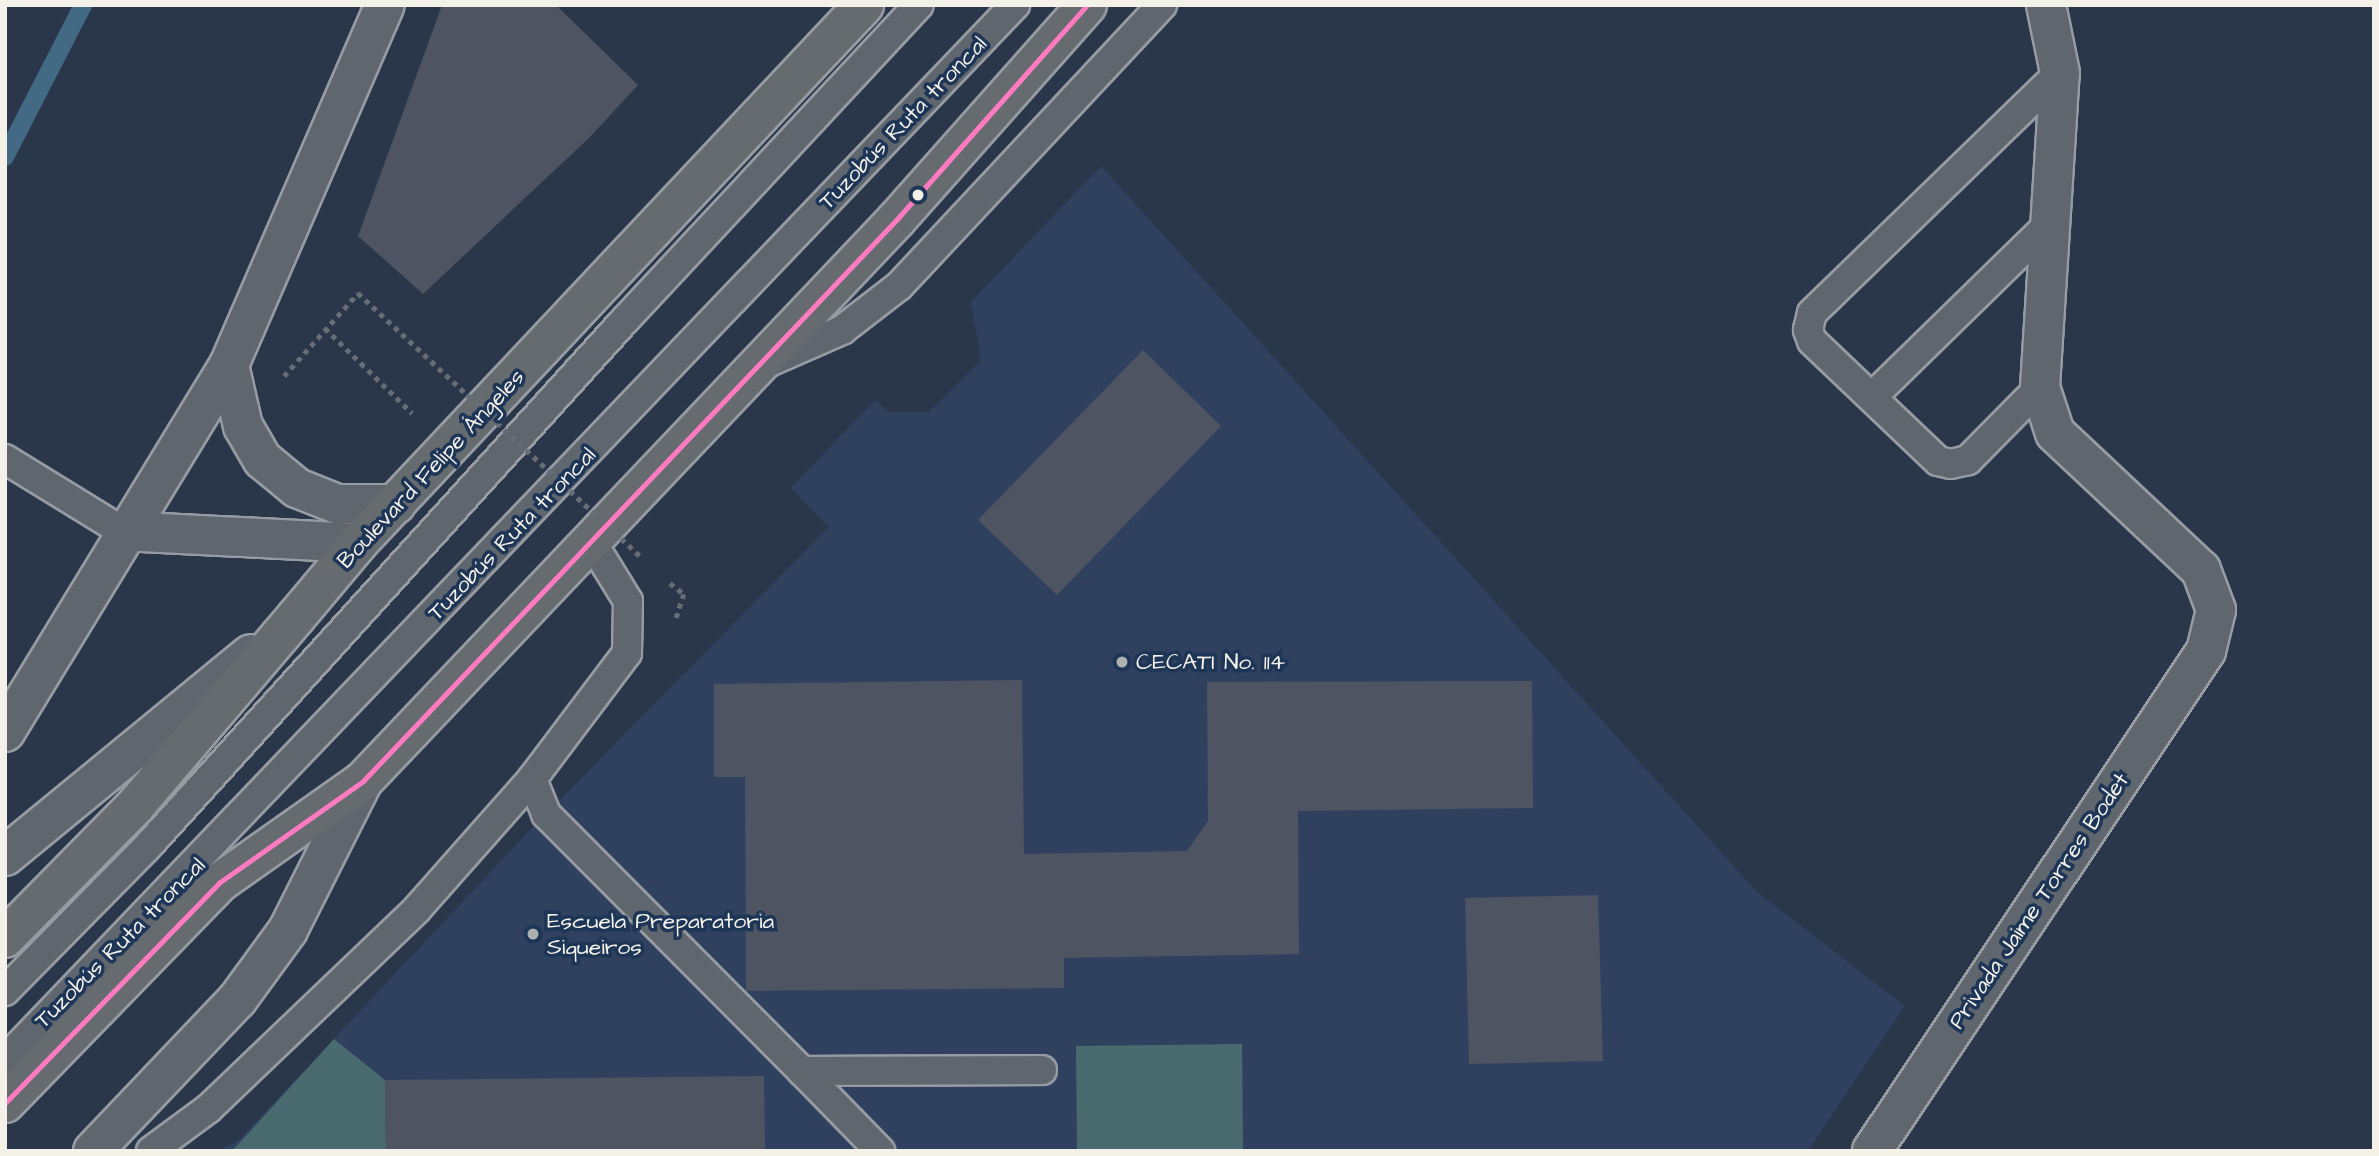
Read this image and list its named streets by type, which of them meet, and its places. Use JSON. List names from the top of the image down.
{
  "streets": {
    "main road": ["Boulevard Felipe Ángeles"],
    "street": ["Privada Jaime Torres Bodet"],
    "lane": ["Tuzobús Ruta troncal"]
  },
  "places": ["CECATI No. 114", "Escuela Preparatoria Siqueiros"]
}
